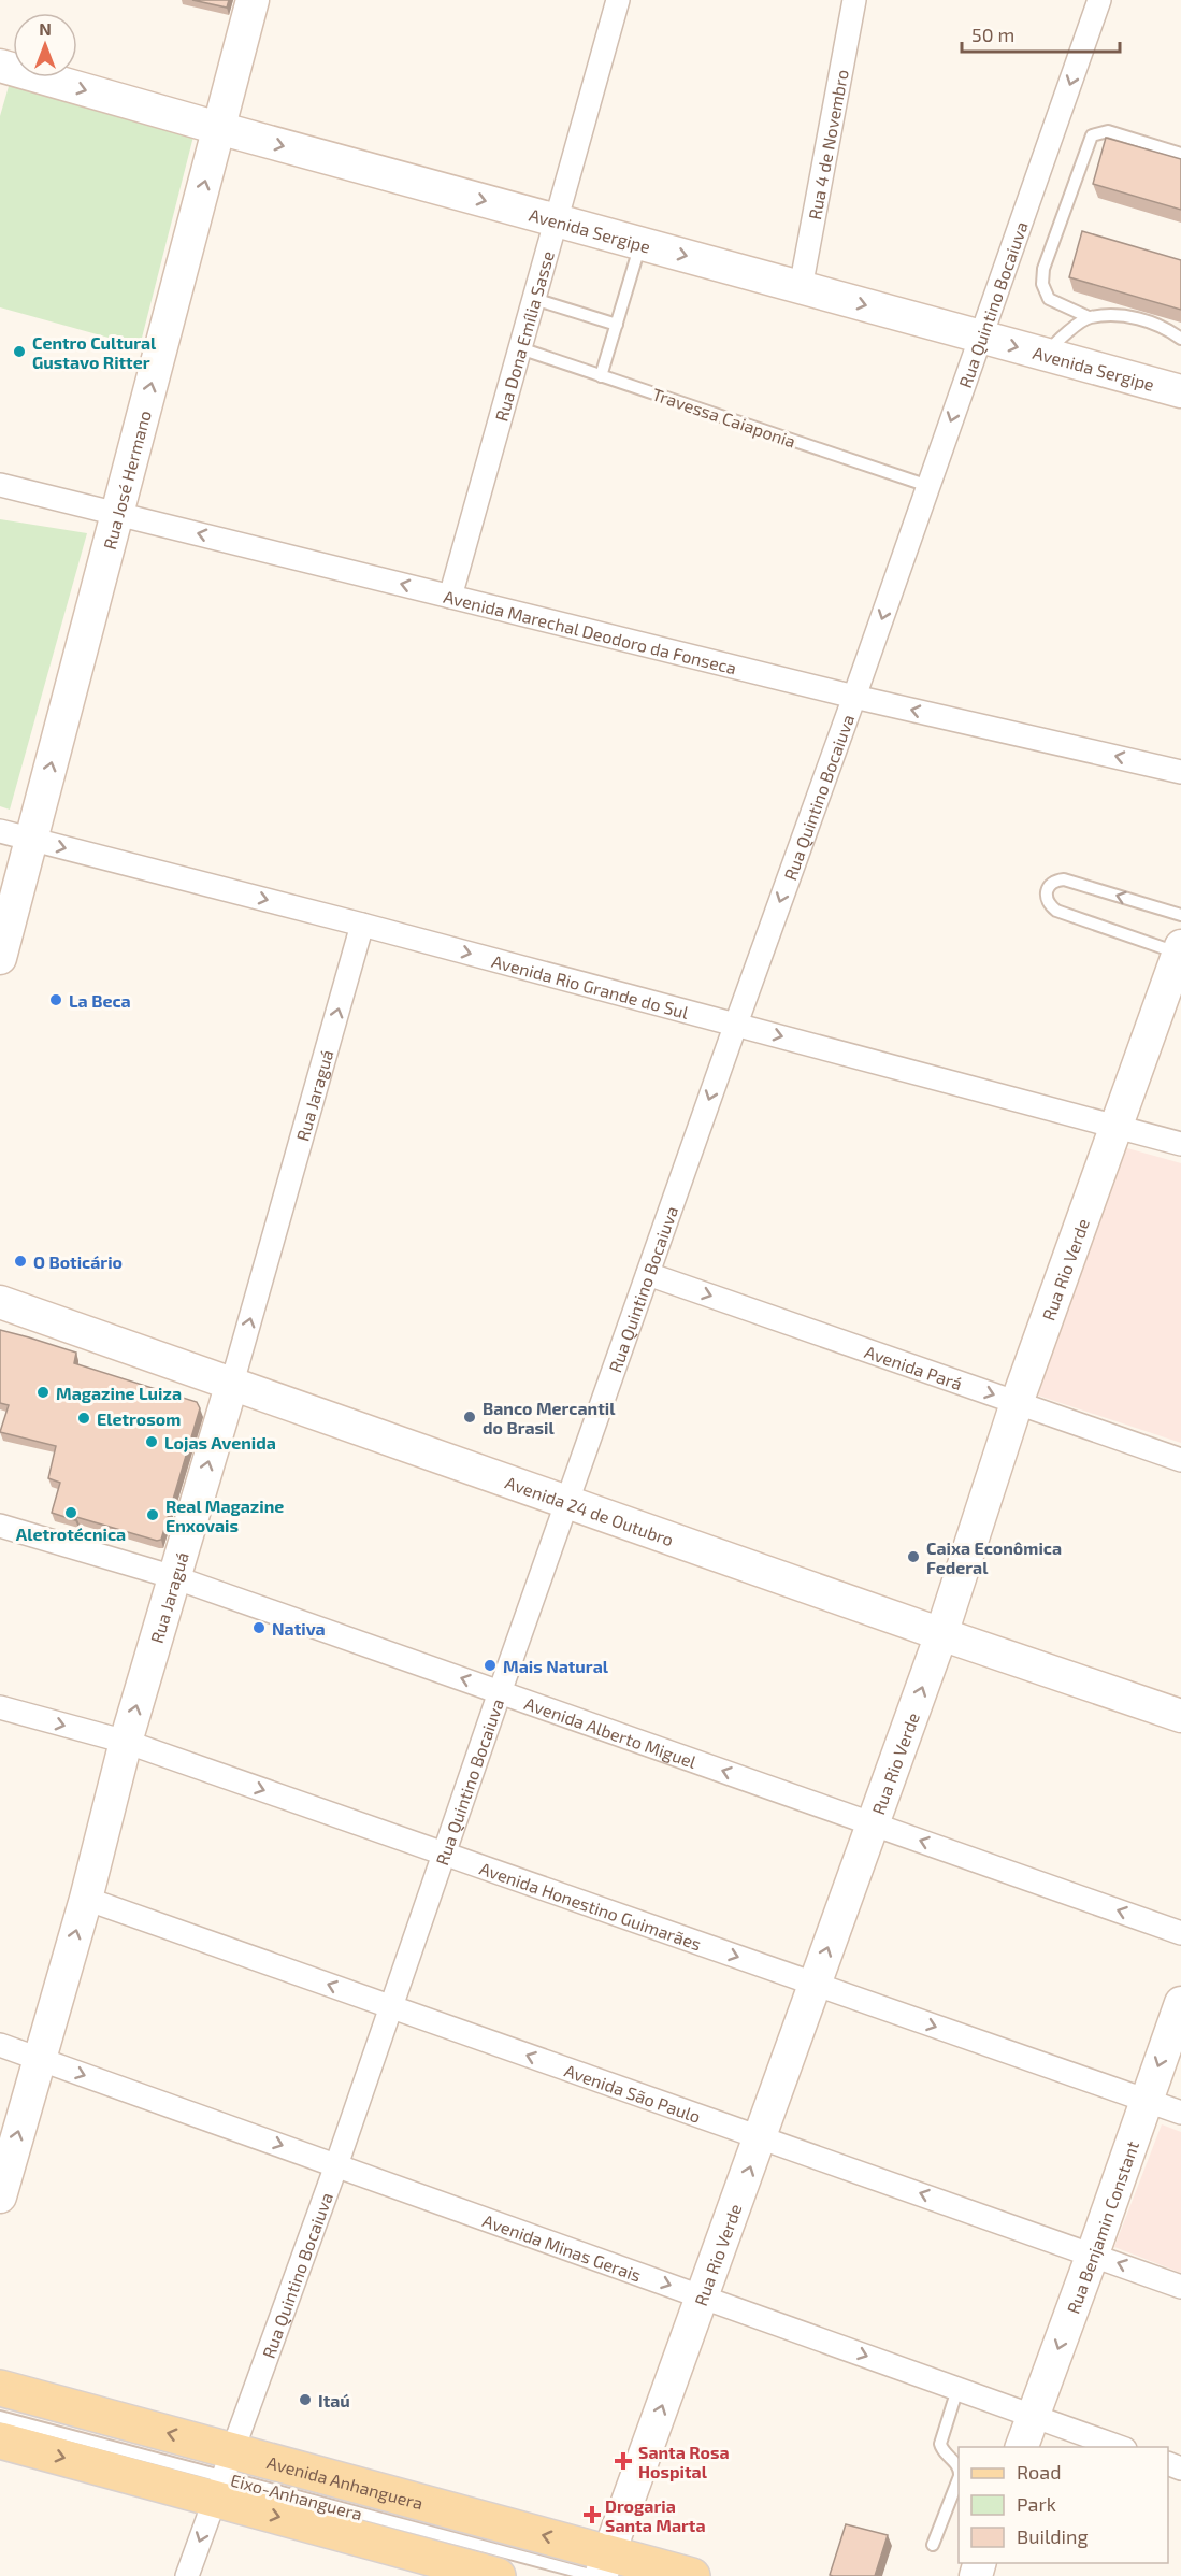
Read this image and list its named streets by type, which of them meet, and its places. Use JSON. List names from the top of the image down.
{
  "streets": {
    "main road": ["Avenida Anhanguera"],
    "street": [
      "Rua 4 de Novembro",
      "Avenida Sergipe",
      "Rua Quintino Bocaiuva",
      "Rua Dona Emília Sasse",
      "Rua José Hermano",
      "Avenida Marechal Deodoro da Fonseca",
      "Avenida Rio Grande do Sul",
      "Rua Jaraguá",
      "Rua Rio Verde",
      "Avenida Pará",
      "Avenida 24 de Outubro",
      "Avenida Alberto Miguel",
      "Avenida Honestino Guimarães",
      "Avenida São Paulo",
      "Rua Benjamin Constant",
      "Avenida Minas Gerais"
    ],
    "lane": ["Travessa Caiaponia", "Eixo-Anhanguera"]
  },
  "crossings": [
    ["Rua 4 de Novembro", "Avenida Sergipe"],
    ["Avenida Sergipe", "Rua Quintino Bocaiuva"],
    ["Avenida Sergipe", "Rua Dona Emília Sasse"],
    ["Avenida Sergipe", "Rua José Hermano"],
    ["Rua Quintino Bocaiuva", "Travessa Caiaponia"],
    ["Rua Quintino Bocaiuva", "Avenida Marechal Deodoro da Fonseca"],
    ["Rua Quintino Bocaiuva", "Avenida Rio Grande do Sul"],
    ["Rua Quintino Bocaiuva", "Avenida Pará"],
    ["Rua Quintino Bocaiuva", "Avenida 24 de Outubro"],
    ["Rua Quintino Bocaiuva", "Avenida Alberto Miguel"],
    ["Rua Quintino Bocaiuva", "Avenida Honestino Guimarães"],
    ["Rua Quintino Bocaiuva", "Avenida São Paulo"],
    ["Rua Quintino Bocaiuva", "Avenida Minas Gerais"],
    ["Rua Quintino Bocaiuva", "Avenida Anhanguera"],
    ["Rua Quintino Bocaiuva", "Eixo-Anhanguera"],
    ["Rua Dona Emília Sasse", "Travessa Caiaponia"],
    ["Rua Dona Emília Sasse", "Avenida Marechal Deodoro da Fonseca"],
    ["Rua José Hermano", "Avenida Marechal Deodoro da Fonseca"],
    ["Rua José Hermano", "Avenida Rio Grande do Sul"],
    ["Avenida Rio Grande do Sul", "Rua Jaraguá"],
    ["Avenida Rio Grande do Sul", "Rua Rio Verde"],
    ["Rua Jaraguá", "Avenida 24 de Outubro"],
    ["Rua Jaraguá", "Avenida Alberto Miguel"],
    ["Rua Jaraguá", "Avenida Honestino Guimarães"],
    ["Rua Jaraguá", "Avenida São Paulo"],
    ["Rua Jaraguá", "Avenida Minas Gerais"],
    ["Rua Rio Verde", "Avenida Pará"],
    ["Rua Rio Verde", "Avenida 24 de Outubro"],
    ["Rua Rio Verde", "Avenida Alberto Miguel"],
    ["Rua Rio Verde", "Avenida Honestino Guimarães"],
    ["Rua Rio Verde", "Avenida São Paulo"],
    ["Rua Rio Verde", "Avenida Minas Gerais"],
    ["Rua Rio Verde", "Avenida Anhanguera"],
    ["Avenida Honestino Guimarães", "Rua Benjamin Constant"],
    ["Avenida São Paulo", "Rua Benjamin Constant"],
    ["Rua Benjamin Constant", "Avenida Minas Gerais"],
    ["Avenida Anhanguera", "Eixo-Anhanguera"]
  ],
  "one_way": [
    "Avenida Sergipe",
    "Rua Quintino Bocaiuva",
    "Rua José Hermano",
    "Avenida Marechal Deodoro da Fonseca",
    "Avenida Rio Grande do Sul",
    "Rua Jaraguá",
    "Rua Rio Verde",
    "Avenida Pará",
    "Avenida Alberto Miguel",
    "Avenida Honestino Guimarães",
    "Avenida São Paulo",
    "Rua Benjamin Constant",
    "Avenida Minas Gerais"
  ],
  "places": {
    "other": [
      "Centro Cultural Gustavo Ritter",
      "La Beca",
      "O Boticário",
      "Magazine Luiza",
      "Banco Mercantil do Brasil",
      "Eletrosom",
      "Lojas Avenida",
      "Aletrotécnica",
      "Real Magazine Enxovais",
      "Caixa Econômica Federal",
      "Nativa",
      "Mais Natural",
      "Itaú"
    ],
    "health": ["Santa Rosa Hospital", "Drogaria Santa Marta"]
  },
  "legend": ["Road", "Park", "Building"],
  "scale_bar": "50 m",
  "north": "top"
}
